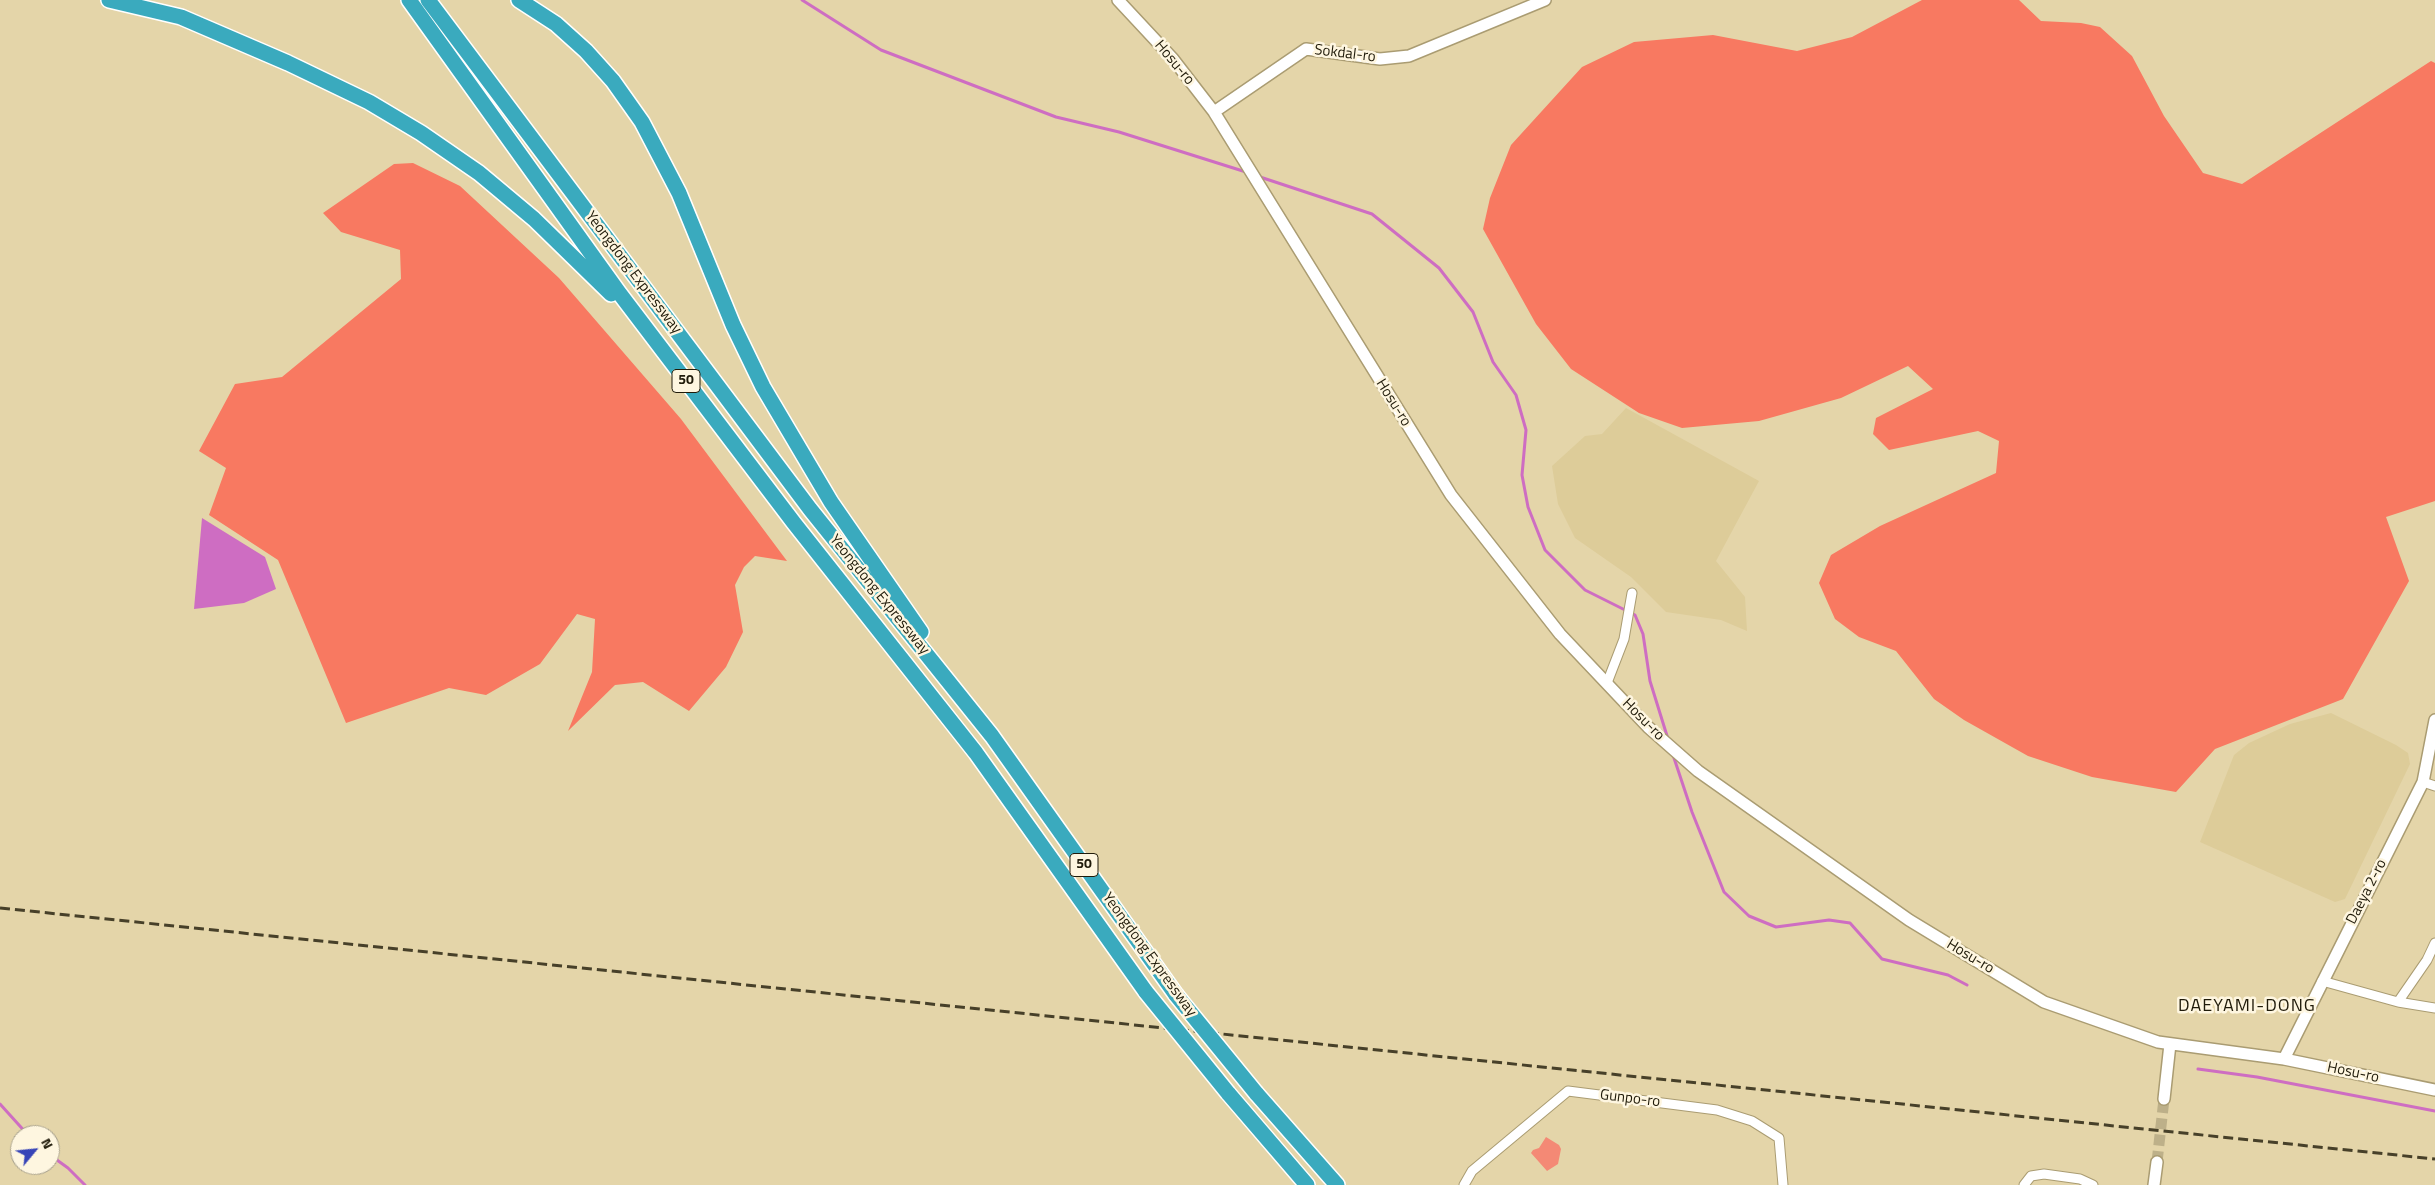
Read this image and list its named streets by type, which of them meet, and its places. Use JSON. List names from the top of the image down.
{
  "streets": {
    "highway": ["Yeongdong Expressway", "50"],
    "street": [
      "Sokdal-ro",
      "Hosu-ro",
      "Daeya 2-ro",
      "Gunpo-ro"
    ]
  },
  "crossings": [
    ["Sokdal-ro", "Hosu-ro"],
    ["Hosu-ro", "Daeya 2-ro"]
  ],
  "districts": ["DAEYAMI-DONG"],
  "north": "top right"
}
